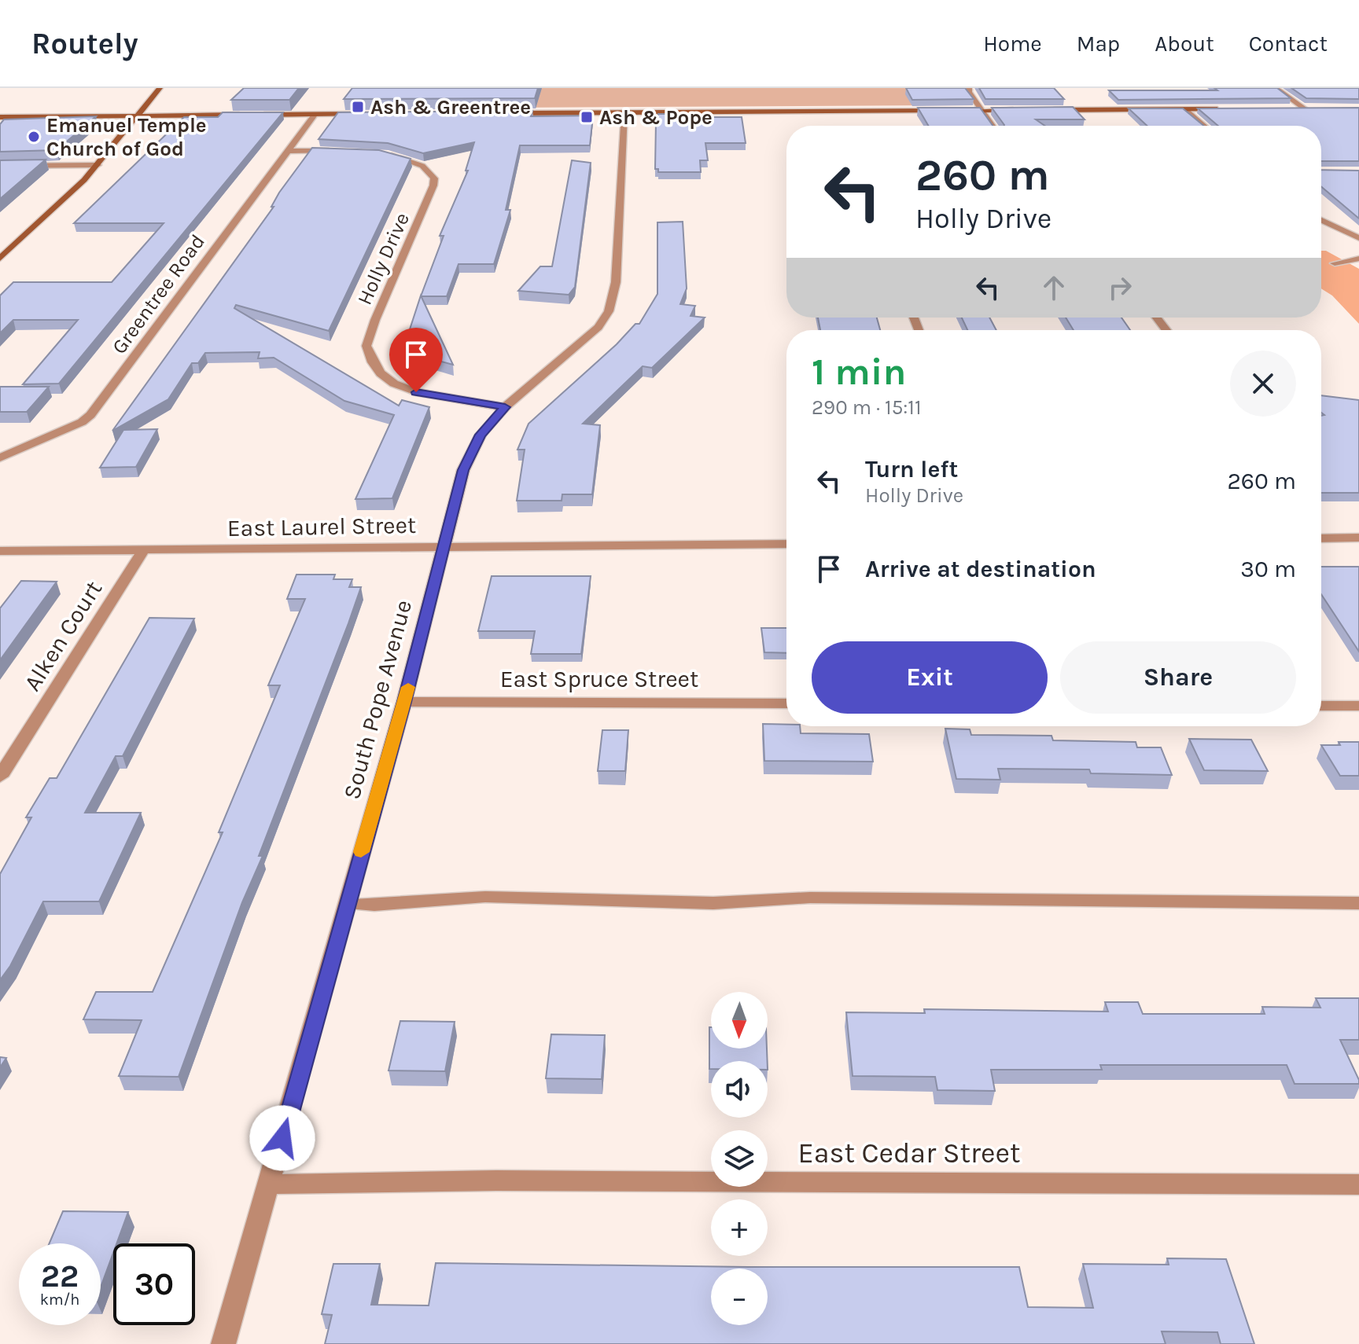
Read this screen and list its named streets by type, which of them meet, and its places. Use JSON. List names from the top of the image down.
{
  "streets": {
    "street": [
      "Holly Drive",
      "Greentree Road",
      "East Laurel Street",
      "Alken Court",
      "East Spruce Street",
      "South Pope Avenue",
      "East Cedar Street"
    ]
  },
  "crossings": [
    ["Holly Drive", "South Pope Avenue"],
    ["East Laurel Street", "Alken Court"],
    ["East Laurel Street", "South Pope Avenue"],
    ["East Spruce Street", "South Pope Avenue"],
    ["South Pope Avenue", "East Cedar Street"]
  ],
  "places": {
    "transit": ["Ash & Greentree", "Ash & Pope"],
    "other": ["Emanuel Temple Church of God"]
  },
  "north": "bottom",
  "page": {
    "header": "Routely",
    "nav": [
      "Home",
      "Map",
      "About",
      "Contact"
    ],
    "turn": ["260 m", "Holly Drive"],
    "heading": ["1 min", "290 m · 15:11"],
    "list": [
      {
        "name": "Turn left",
        "note": "Holly Drive",
        "value": "260 m"
      },
      {
        "name": "Arrive at destination",
        "value": "30 m"
      }
    ],
    "buttons": ["Exit", "Share"],
    "map_buttons": ["+", "−"],
    "speed": "22 km/h",
    "limit": "30"
  }
}
